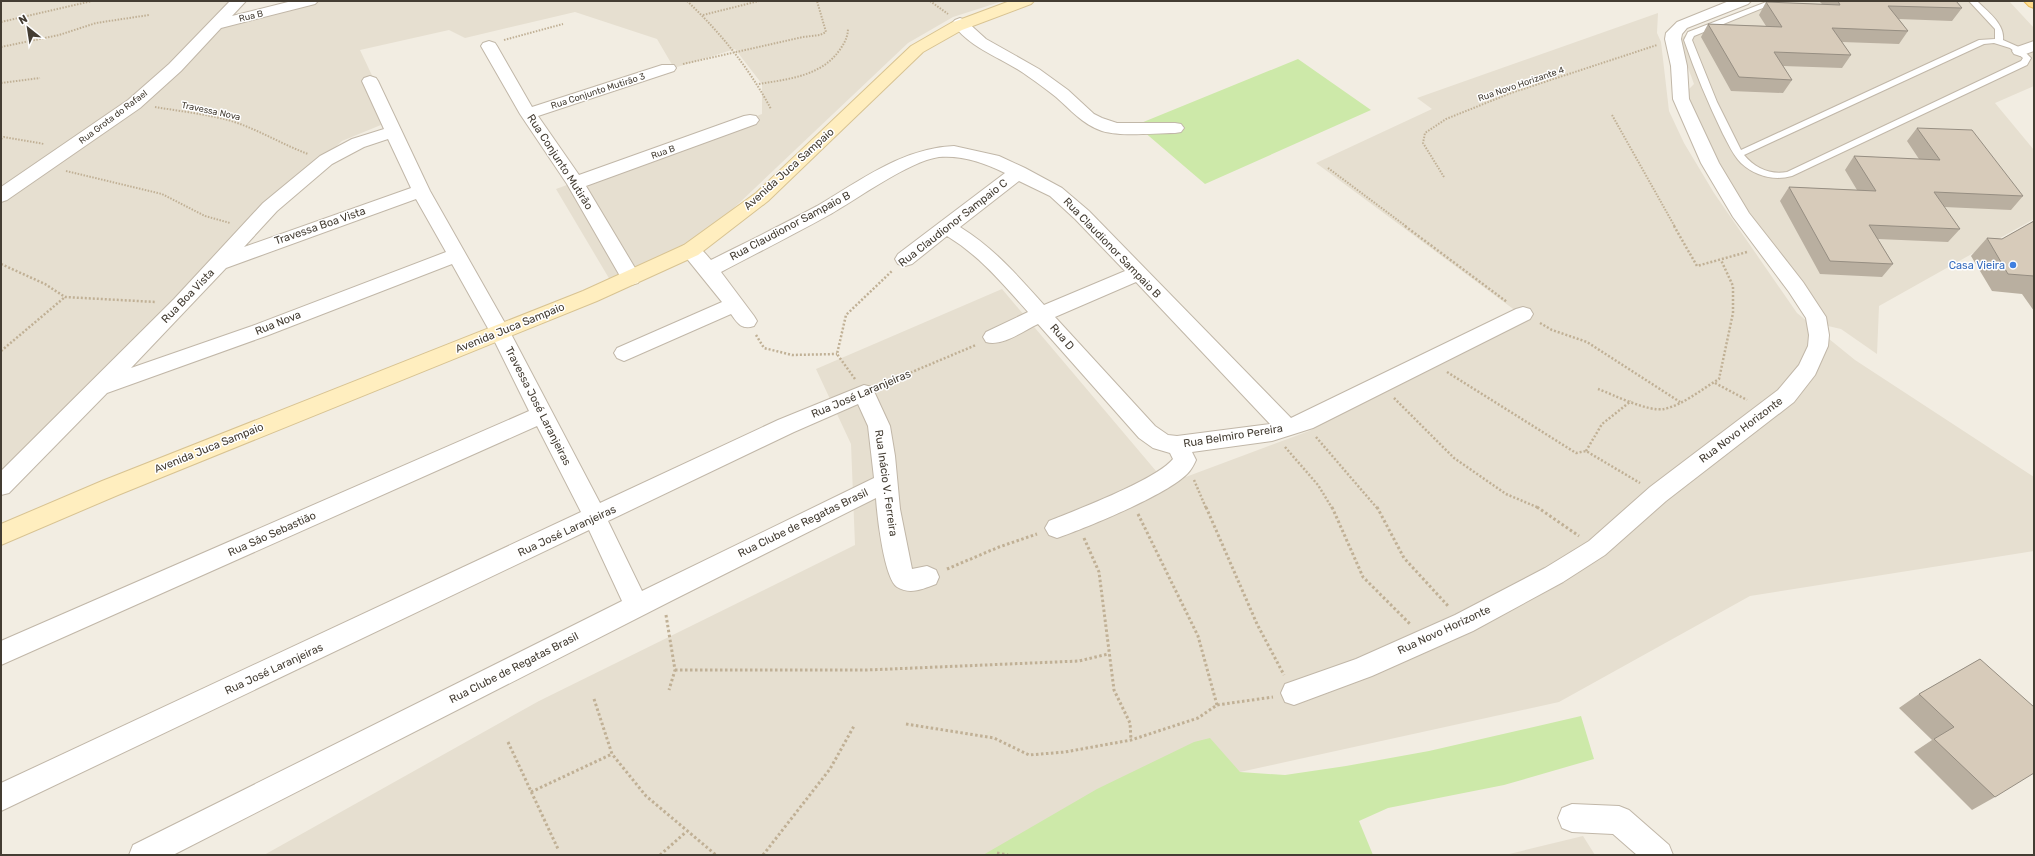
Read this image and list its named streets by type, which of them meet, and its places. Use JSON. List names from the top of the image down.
{
  "streets": {
    "main road": ["Avenida Juca Sampaio"],
    "street": [
      "Rua B",
      "Rua Conjunto Mutirão 3",
      "Rua Grota do Rafael",
      "Rua Conjunto Mutirão",
      "Rua Claudionor Sampaio C",
      "Travessa Boa Vista",
      "Rua Claudionor Sampaio B",
      "Rua Boa Vista",
      "Rua Nova",
      "Rua D",
      "Rua José Laranjeiras",
      "Travessa José Laranjeiras",
      "Rua Novo Horizonte",
      "Rua Belmiro Pereira",
      "Rua Inácio V. Ferreira",
      "Rua Clube de Regatas Brasil",
      "Rua São Sebastião"
    ],
    "path": ["Rua Novo Horizante 4", "Travessa Nova"]
  },
  "crossings": [
    ["Rua B", "Rua Grota do Rafael"],
    ["Rua B", "Rua Conjunto Mutirão"],
    ["Rua Novo Horizante 4", "Rua Novo Horizonte"],
    ["Rua Conjunto Mutirão 3", "Rua Conjunto Mutirão"],
    ["Travessa Nova", "Rua Grota do Rafael"],
    ["Travessa Nova", "Rua Boa Vista"],
    ["Rua Conjunto Mutirão", "Avenida Juca Sampaio"],
    ["Avenida Juca Sampaio", "Travessa José Laranjeiras"],
    ["Rua Claudionor Sampaio C", "Rua Claudionor Sampaio B"],
    ["Rua Claudionor Sampaio C", "Rua D"],
    ["Travessa Boa Vista", "Rua Boa Vista"],
    ["Travessa Boa Vista", "Travessa José Laranjeiras"],
    ["Rua Claudionor Sampaio B", "Rua Belmiro Pereira"],
    ["Rua Boa Vista", "Rua Nova"],
    ["Rua Boa Vista", "Travessa José Laranjeiras"],
    ["Rua Nova", "Travessa José Laranjeiras"],
    ["Rua D", "Rua Belmiro Pereira"],
    ["Rua José Laranjeiras", "Travessa José Laranjeiras"],
    ["Rua José Laranjeiras", "Rua Inácio V. Ferreira"],
    ["Travessa José Laranjeiras", "Rua Clube de Regatas Brasil"],
    ["Travessa José Laranjeiras", "Rua São Sebastião"],
    ["Rua Inácio V. Ferreira", "Rua Clube de Regatas Brasil"]
  ],
  "places": ["Casa Vieira"],
  "north": "top left"
}
